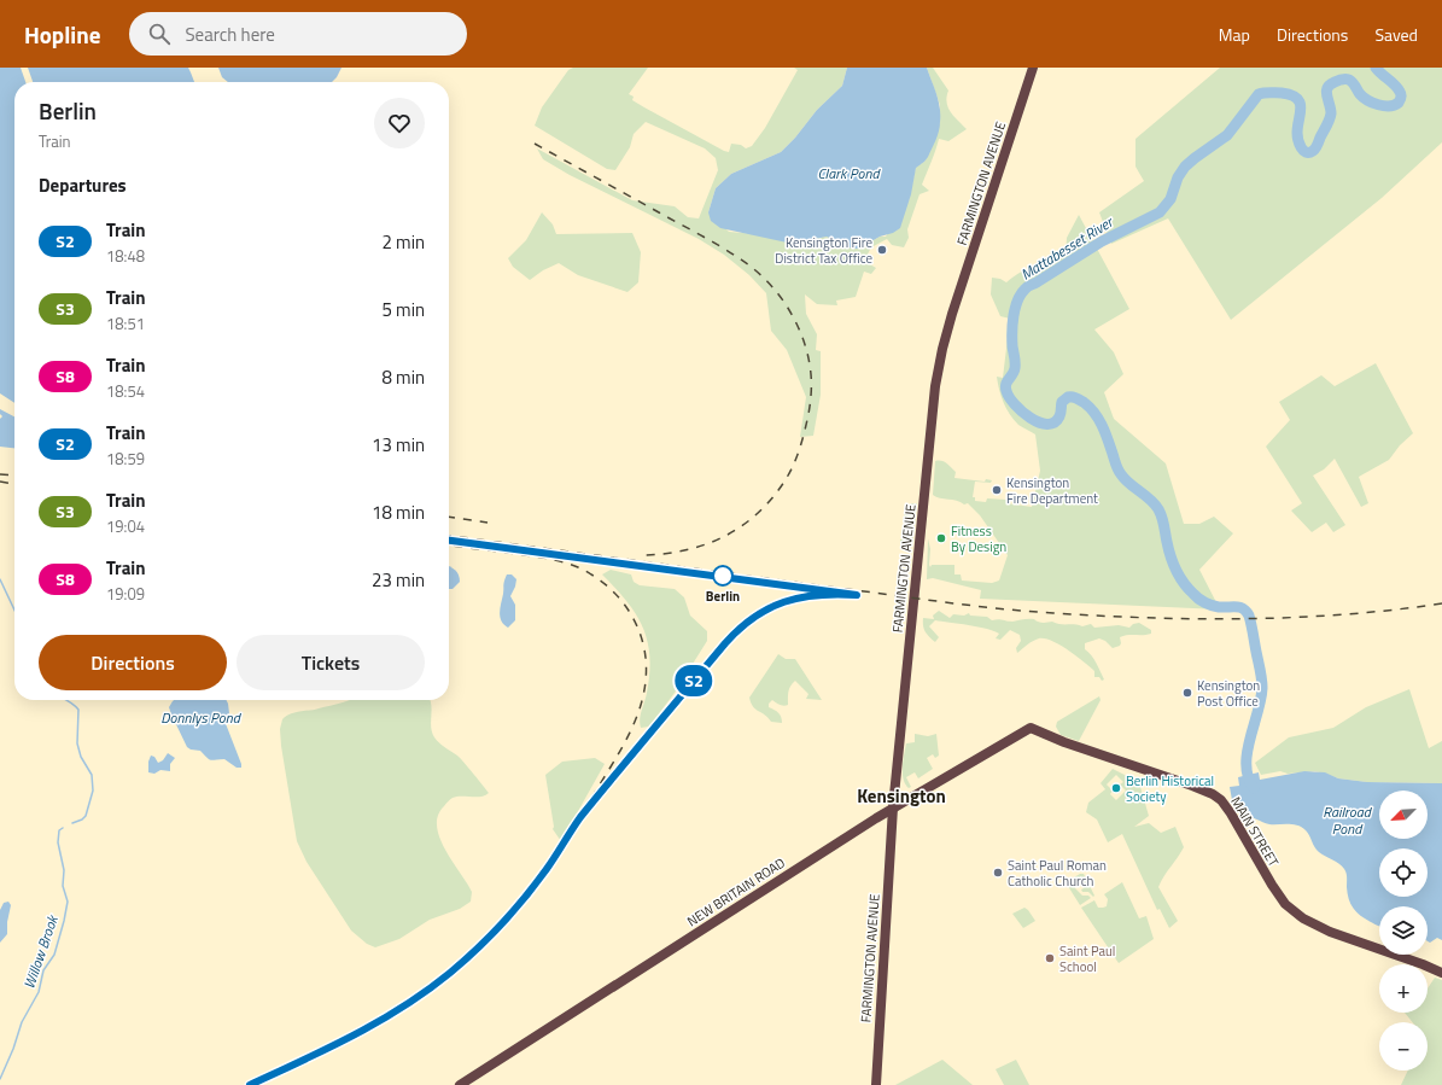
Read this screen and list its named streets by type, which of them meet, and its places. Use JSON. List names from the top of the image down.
{
  "streets": {
    "main road": ["FARMINGTON AVENUE", "MAIN STREET", "NEW BRITAIN ROAD"]
  },
  "crossings": [
    ["FARMINGTON AVENUE", "NEW BRITAIN ROAD"],
    ["MAIN STREET", "NEW BRITAIN ROAD"]
  ],
  "districts": ["Kensington"],
  "water": [
    "Clark Pond",
    "Mattabesset River",
    "Donnlys Pond",
    "Railroad Pond",
    "Willow Brook"
  ],
  "places": [
    "Kensington Fire District Tax Office",
    "Kensington Fire Department",
    "Fitness By Design",
    "Berlin",
    "Kensington Post Office",
    "Berlin Historical Society",
    "Saint Paul Roman Catholic Church",
    "Saint Paul School"
  ],
  "north": "bottom left",
  "page": {
    "header": "Hopline",
    "search": "Search here",
    "nav": ["Map", "Directions", "Saved"],
    "on_map": "S2",
    "heading": [
      ["Berlin", "Train"],
      "Departures"
    ],
    "list": [
      {
        "mark": "S2",
        "name": "Train",
        "note": "18:48",
        "value": "2 min"
      },
      {
        "mark": "S3",
        "name": "Train",
        "note": "18:51",
        "value": "5 min"
      },
      {
        "mark": "S8",
        "name": "Train",
        "note": "18:54",
        "value": "8 min"
      },
      {
        "mark": "S2",
        "name": "Train",
        "note": "18:59",
        "value": "13 min"
      },
      {
        "mark": "S3",
        "name": "Train",
        "note": "19:04",
        "value": "18 min"
      },
      {
        "mark": "S8",
        "name": "Train",
        "note": "19:09",
        "value": "23 min"
      }
    ],
    "buttons": ["Directions", "Tickets"],
    "map_buttons": ["+", "−"]
  }
}
